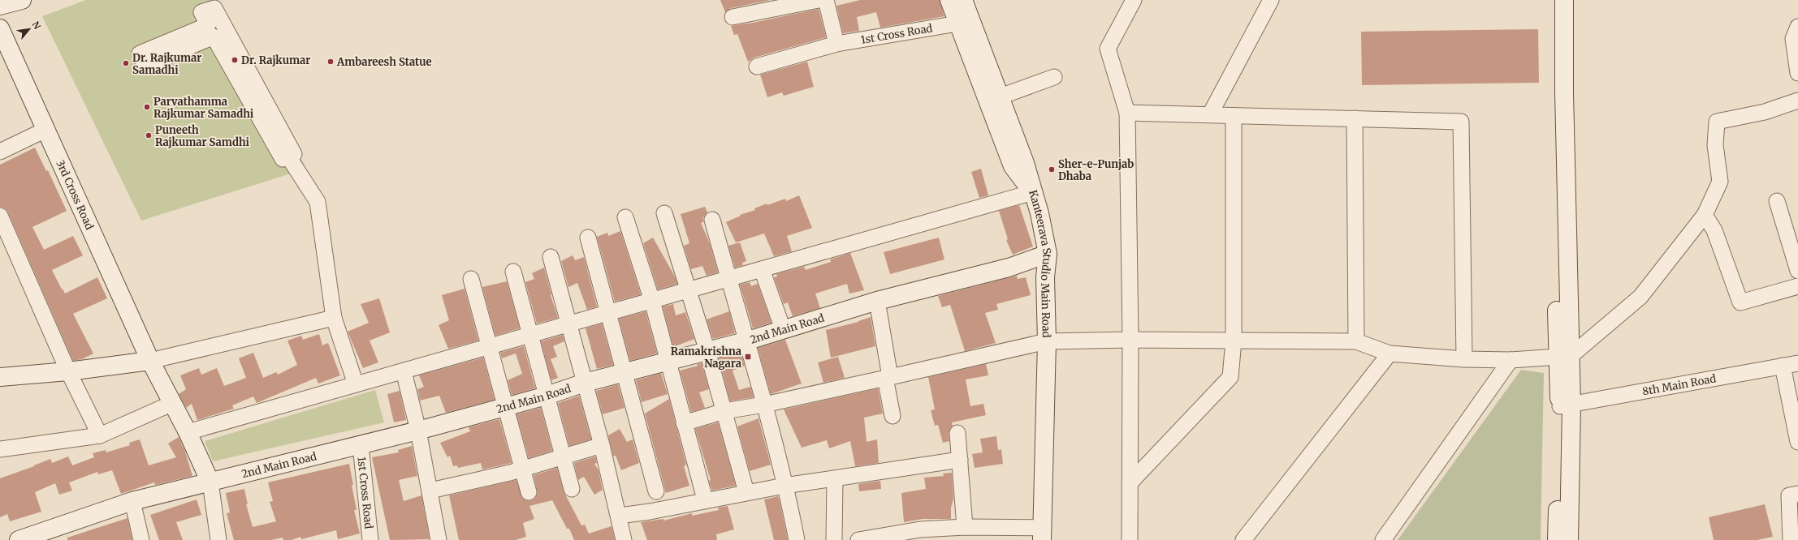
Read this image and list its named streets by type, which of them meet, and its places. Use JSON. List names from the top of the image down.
{
  "streets": {
    "street": [
      "1st Cross Road",
      "3rd Cross Road",
      "Kanteerava Studio Main Road",
      "2nd Main Road",
      "8th Main Road"
    ]
  },
  "crossings": [
    ["1st Cross Road", "2nd Main Road"],
    ["3rd Cross Road", "2nd Main Road"],
    ["Kanteerava Studio Main Road", "2nd Main Road"]
  ],
  "places": {
    "other": [
      "Dr. Rajkumar",
      "Ambareesh Statue",
      "Dr. Rajkumar Samadhi",
      "Parvathamma Rajkumar Samadhi",
      "Puneeth Rajkumar Samdhi",
      "Sher-e-Punjab Dhaba"
    ],
    "transit": ["Ramakrishna Nagara"]
  },
  "north": "top right"
}
